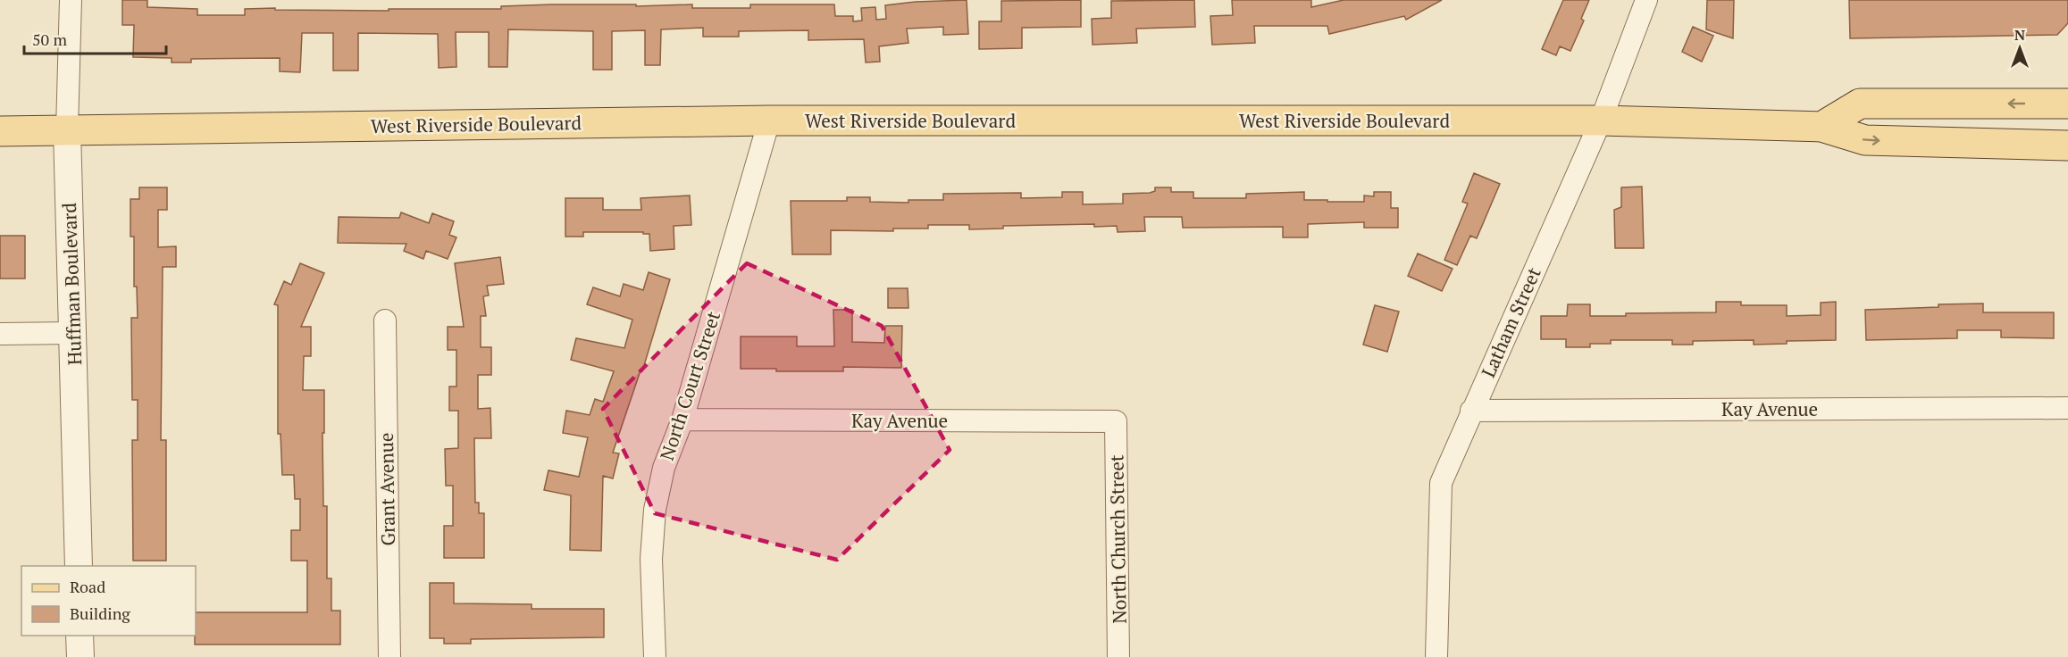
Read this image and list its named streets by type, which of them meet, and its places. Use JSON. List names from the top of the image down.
{
  "streets": {
    "main road": ["West Riverside Boulevard"],
    "street": [
      "Huffman Boulevard",
      "Latham Street",
      "North Court Street",
      "Kay Avenue",
      "Grant Avenue",
      "North Church Street"
    ]
  },
  "crossings": [
    ["West Riverside Boulevard", "Huffman Boulevard"],
    ["West Riverside Boulevard", "Latham Street"],
    ["West Riverside Boulevard", "North Court Street"],
    ["Latham Street", "Kay Avenue"],
    ["North Court Street", "Kay Avenue"],
    ["Kay Avenue", "North Church Street"]
  ],
  "legend": ["Road", "Building"],
  "scale_bar": "50 m",
  "north": "top"
}
